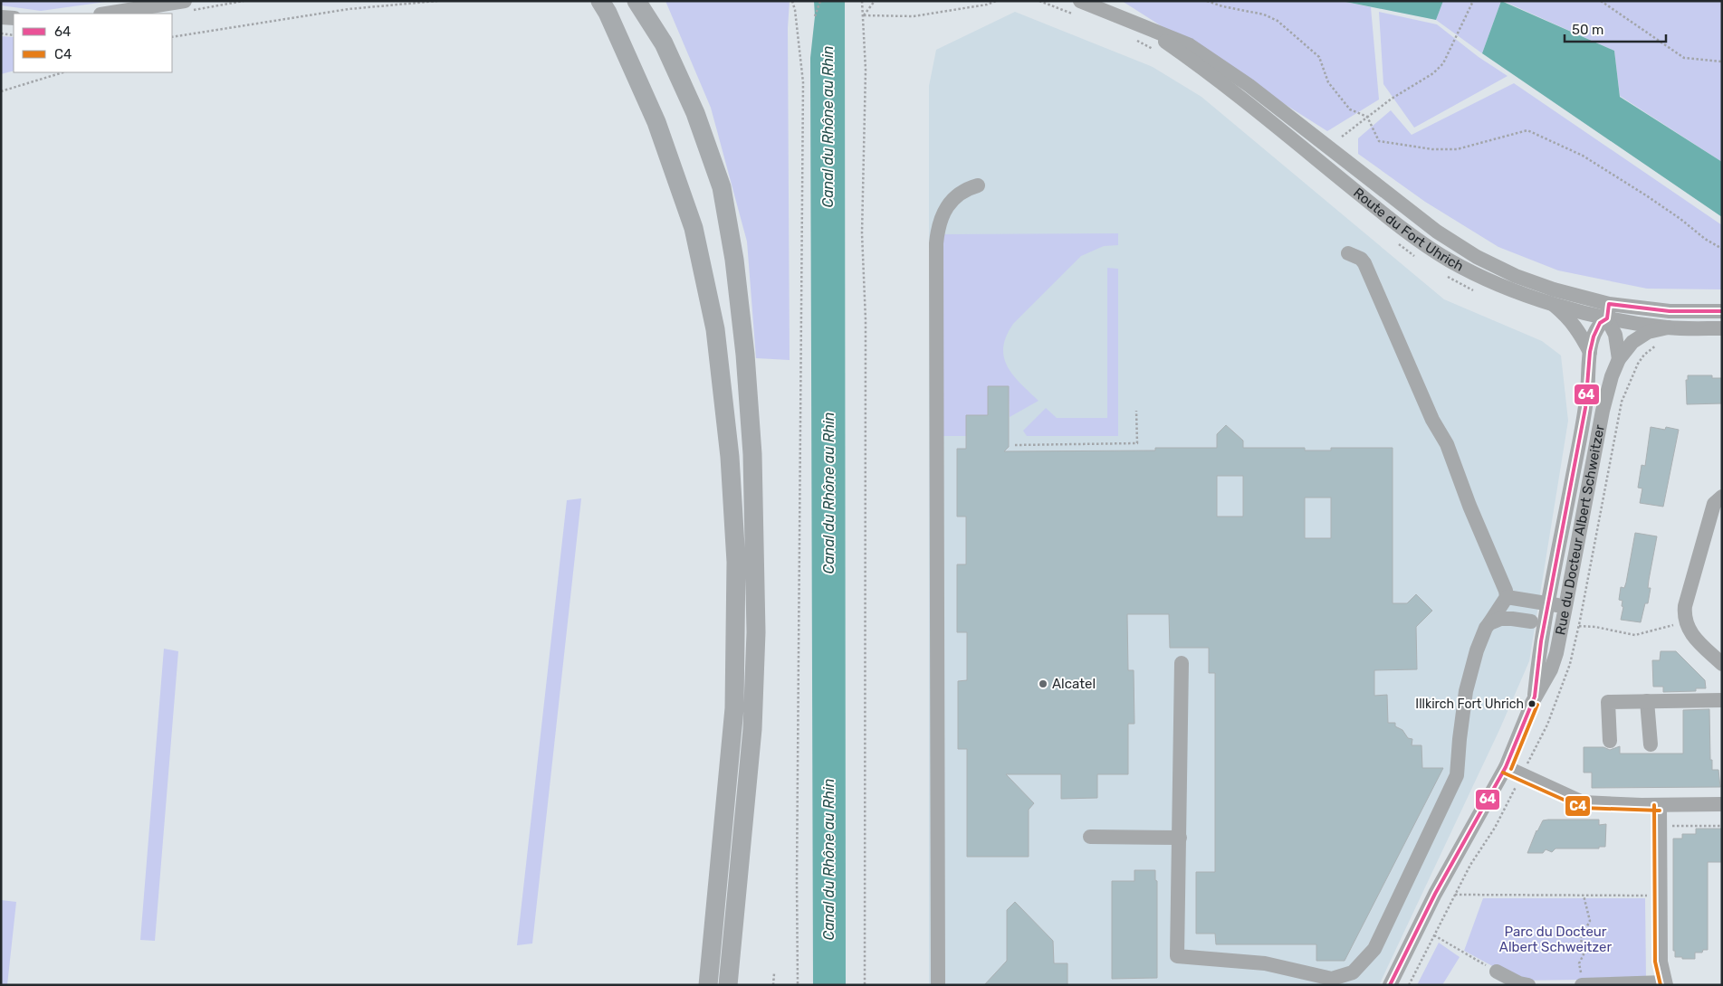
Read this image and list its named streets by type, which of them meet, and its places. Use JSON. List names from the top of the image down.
{
  "streets": {
    "street": ["Route du Fort Uhrich", "Rue du Docteur Albert Schweitzer"]
  },
  "crossings": [
    ["Route du Fort Uhrich", "Rue du Docteur Albert Schweitzer"]
  ],
  "water": ["Canal du Rhône au Rhin"],
  "parks": ["Parc du Docteur Albert Schweitzer"],
  "places": ["Alcatel", "Illkirch Fort Uhrich"],
  "lines": ["transit line 64", "transit line C4"],
  "legend": ["64", "C4"],
  "scale_bar": "50 m"
}
